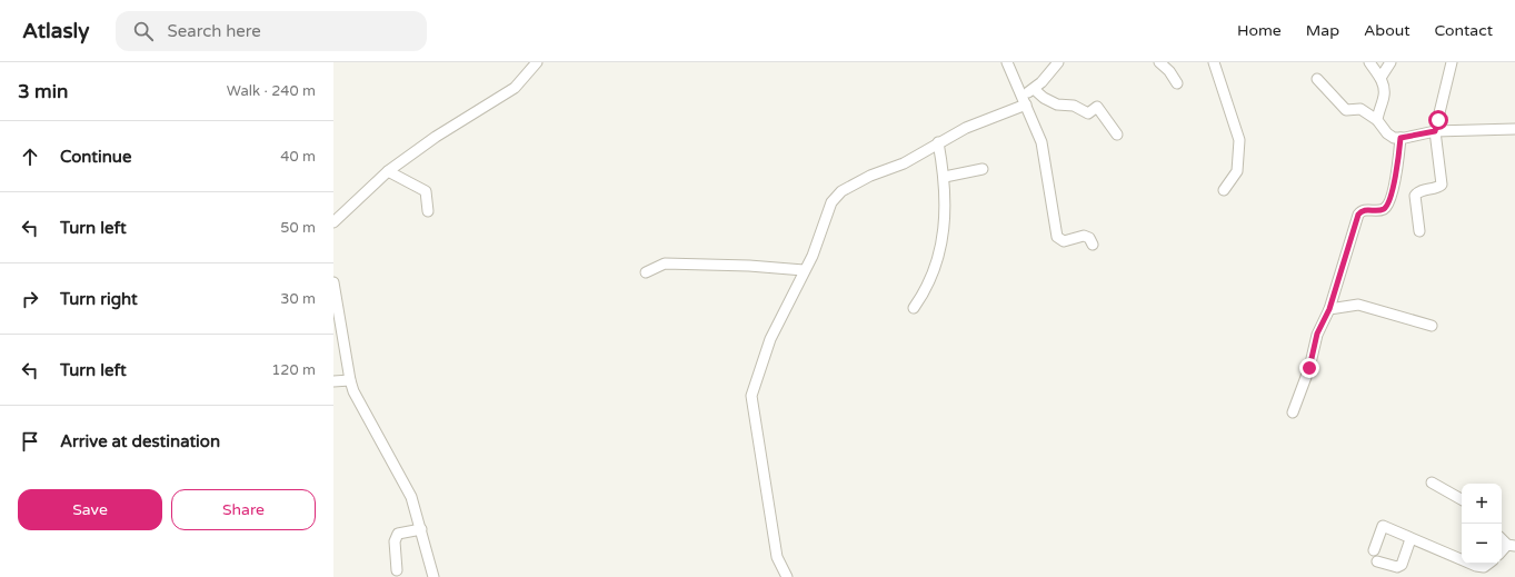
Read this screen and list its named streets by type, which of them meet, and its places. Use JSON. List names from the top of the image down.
{
  "page": {
    "header": "Atlasly",
    "search": "Search here",
    "nav": [
      "Home",
      "Map",
      "About",
      "Contact"
    ],
    "heading": ["3 min", "Walk · 240 m"],
    "list": [
      ["Continue", "40 m"],
      ["Turn left", "50 m"],
      ["Turn right", "30 m"],
      ["Turn left", "120 m"],
      "Arrive at destination"
    ],
    "buttons": ["Save", "Share"],
    "map_buttons": ["+", "−"]
  }
}
